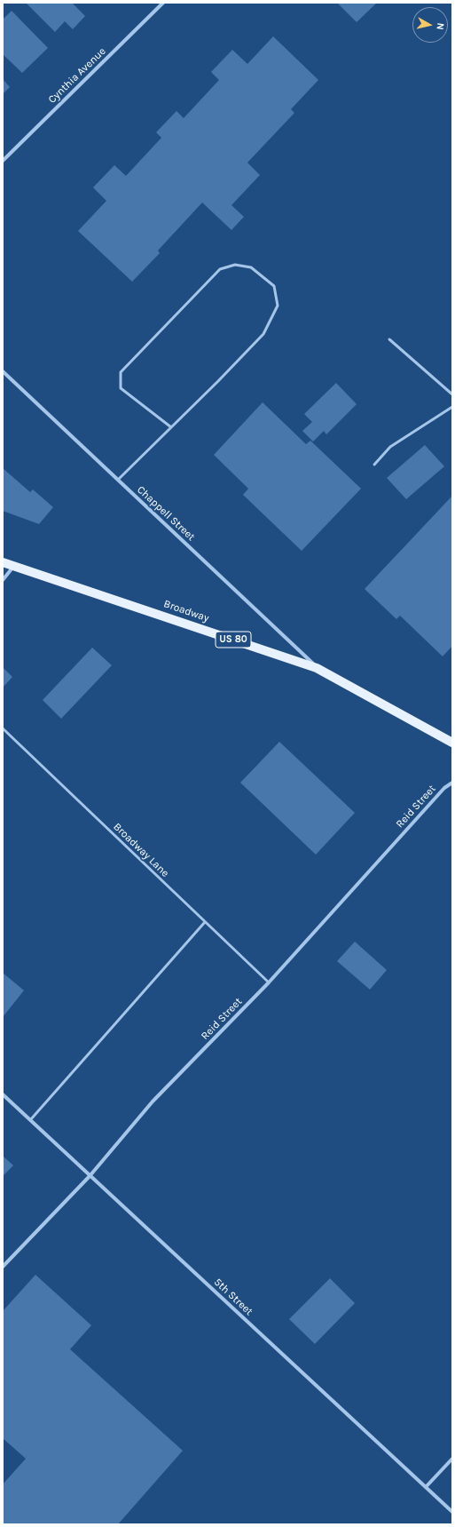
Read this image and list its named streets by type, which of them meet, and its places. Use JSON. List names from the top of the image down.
{
  "streets": {
    "main road": ["Broadway", "US 80"],
    "street": [
      "Cynthia Avenue",
      "Chappell Street",
      "Reid Street",
      "5th Street"
    ],
    "lane": ["Broadway Lane"]
  },
  "crossings": [
    ["Chappell Street", "Broadway"],
    ["Reid Street", "Broadway Lane"],
    ["Reid Street", "5th Street"]
  ],
  "north": "right"
}
